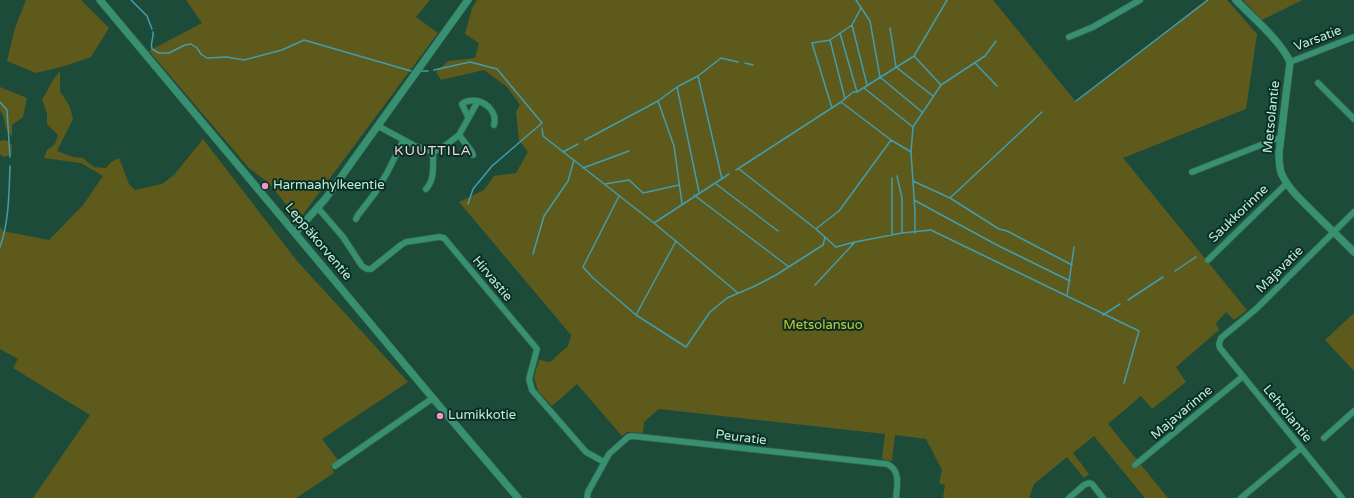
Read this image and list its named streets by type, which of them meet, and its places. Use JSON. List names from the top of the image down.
{
  "streets": {
    "street": [
      "Varsatie",
      "Metsolantie",
      "Saukkorinne",
      "Leppäkorventie",
      "Majavatie",
      "Hirvastie",
      "Majavarinne",
      "Lehtolantie",
      "Peuratie"
    ]
  },
  "crossings": [
    ["Varsatie", "Metsolantie"],
    ["Metsolantie", "Saukkorinne"],
    ["Metsolantie", "Majavatie"],
    ["Majavatie", "Lehtolantie"],
    ["Hirvastie", "Peuratie"],
    ["Majavarinne", "Lehtolantie"]
  ],
  "districts": ["KUUTTILA"],
  "parks": ["Metsolansuo"],
  "places": ["Harmaahylkeentie", "Lumikkotie"]
}
